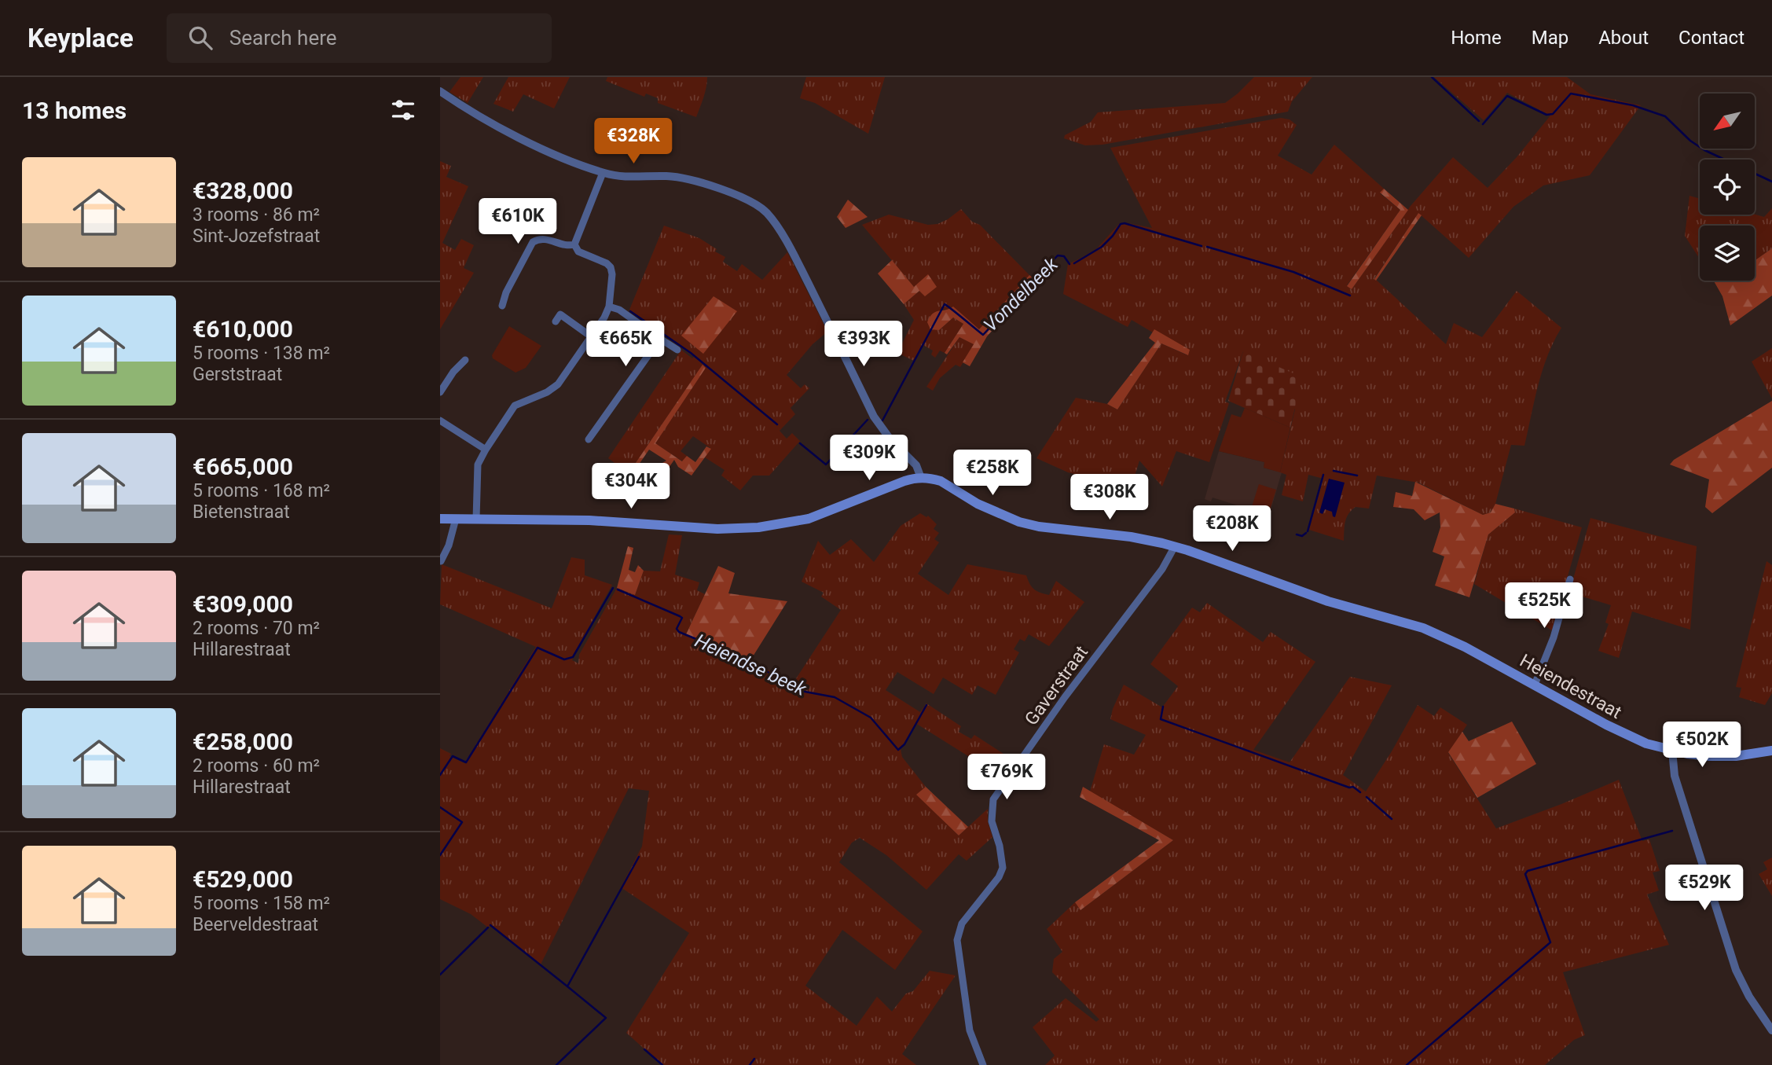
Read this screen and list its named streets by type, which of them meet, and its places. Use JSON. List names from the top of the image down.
{
  "streets": {
    "main road": ["Heiendestraat"],
    "street": ["Gaverstraat"]
  },
  "crossings": [
    ["Gaverstraat", "Heiendestraat"]
  ],
  "water": ["Vondelbeek", "Heiendse beek"],
  "north": "bottom left",
  "page": {
    "header": "Keyplace",
    "search": "Search here",
    "nav": [
      "Home",
      "Map",
      "About",
      "Contact"
    ],
    "heading": "13 homes",
    "price": [
      "€328K",
      "€610K",
      "€665K",
      "€393K",
      "€309K",
      "€258K",
      "€304K",
      "€308K",
      "€208K",
      "€525K",
      "€502K",
      "€769K",
      "€529K"
    ],
    "list": [
      {
        "name": "€328,000",
        "note": "3 rooms · 86 m² · Sint-Jozefstraat"
      },
      {
        "name": "€610,000",
        "note": "5 rooms · 138 m² · Gerststraat"
      },
      {
        "name": "€665,000",
        "note": "5 rooms · 168 m² · Bietenstraat"
      },
      {
        "name": "€309,000",
        "note": "2 rooms · 70 m² · Hillarestraat"
      },
      {
        "name": "€258,000",
        "note": "2 rooms · 60 m² · Hillarestraat"
      },
      {
        "name": "€529,000",
        "note": "5 rooms · 158 m² · Beerveldestraat"
      }
    ]
  }
}
